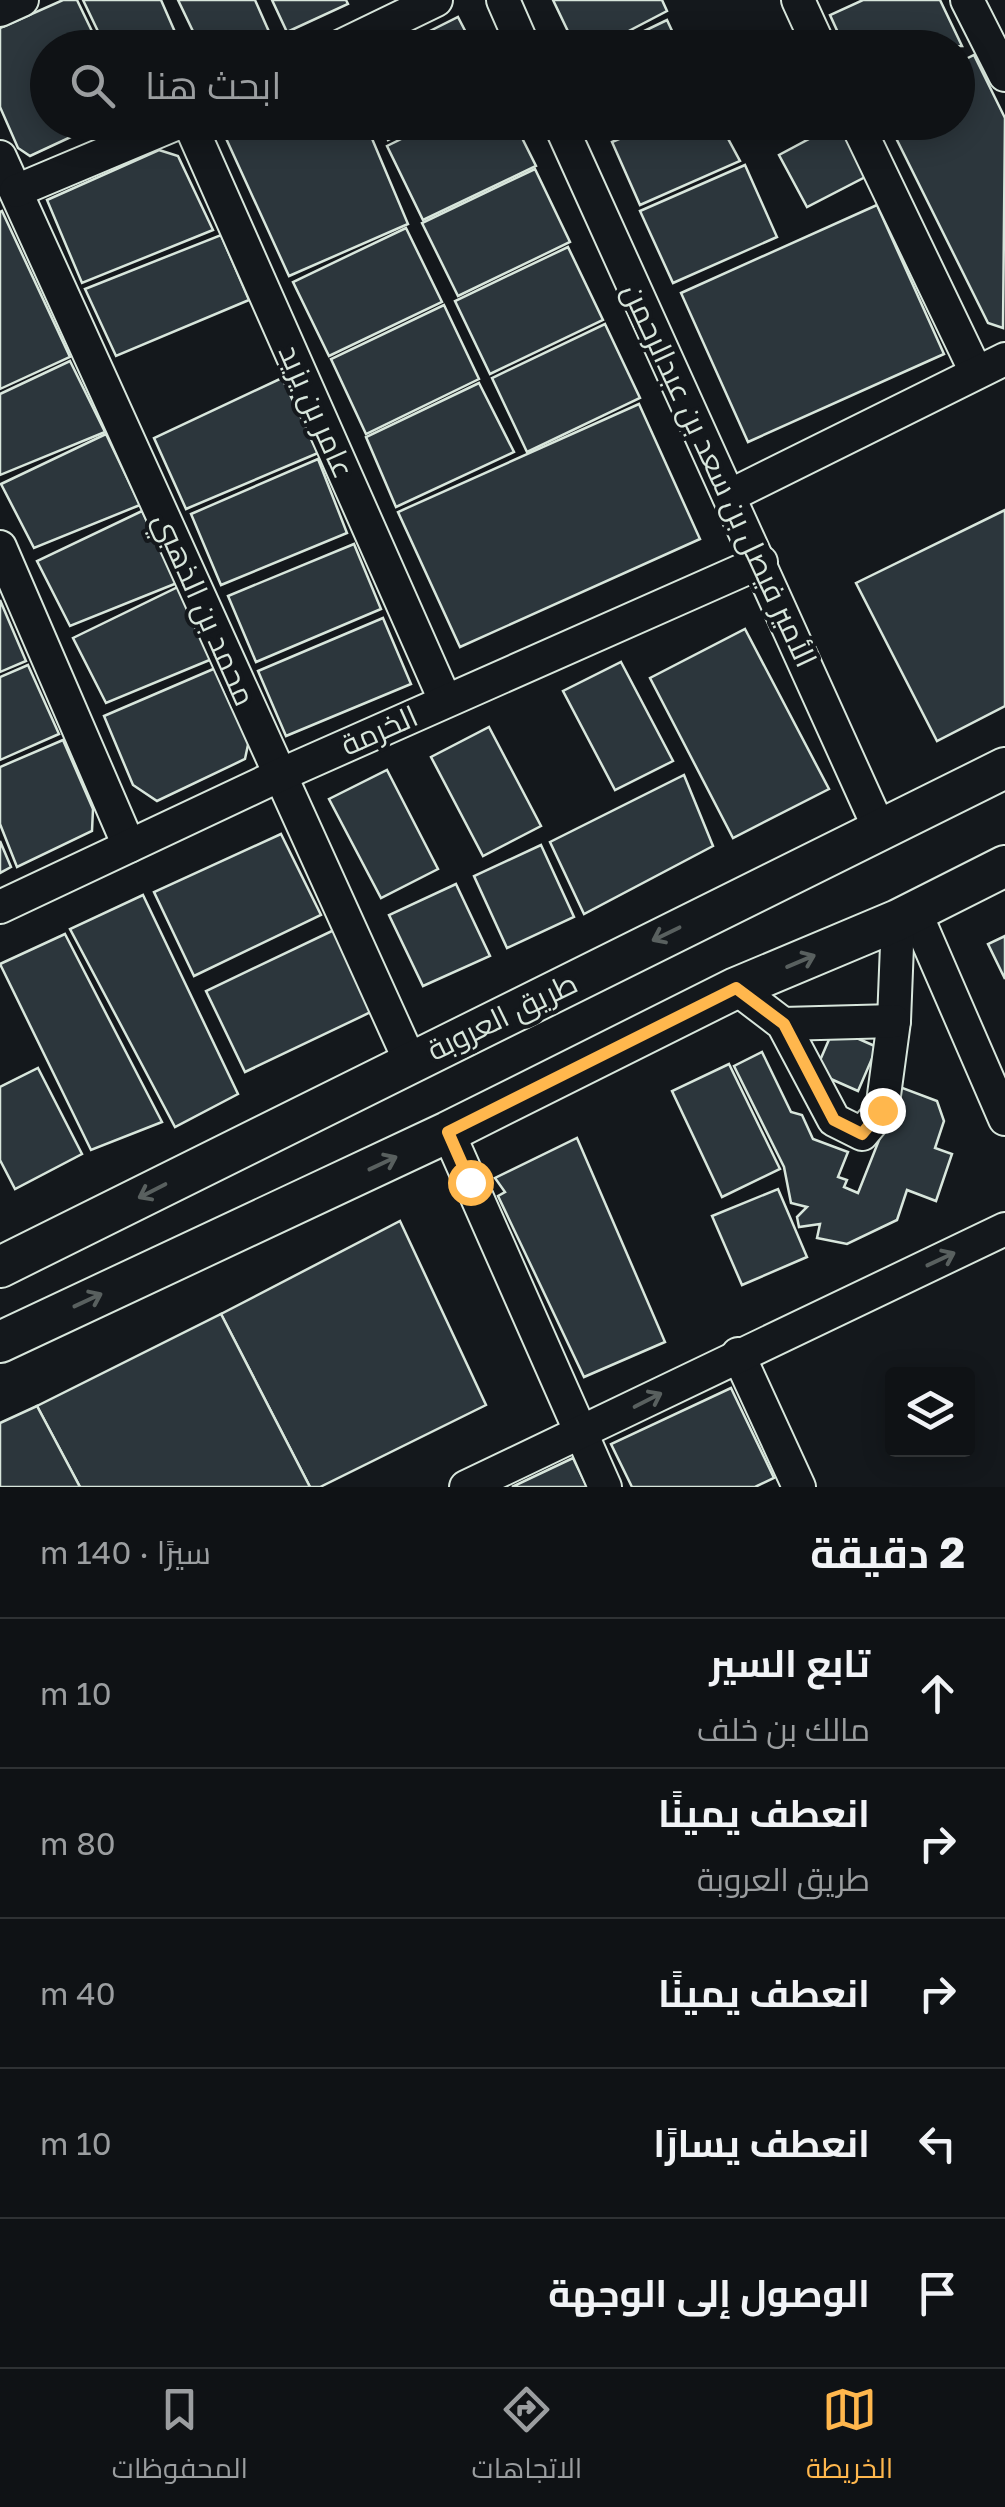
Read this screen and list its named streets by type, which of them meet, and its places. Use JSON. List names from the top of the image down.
{
  "streets": {
    "main road": ["طريق العروبة"],
    "street": [
      "عامر بن يزيد",
      "الأمير فيصل بن سعد بن عبدالرحمن",
      "محمد بن الذهبي",
      "الخرمة"
    ]
  },
  "crossings": [
    ["عامر بن يزيد", "الخرمة"],
    ["الأمير فيصل بن سعد بن عبدالرحمن", "الخرمة"],
    ["الأمير فيصل بن سعد بن عبدالرحمن", "طريق العروبة"],
    ["محمد بن الذهبي", "الخرمة"],
    ["محمد بن الذهبي", "طريق العروبة"]
  ],
  "page": {
    "search": "ابحث هنا",
    "heading": ["2 دقيقة", "سيرًا · 140 m"],
    "list": [
      ["تابع السير", "مالك بن خلف", "10 m"],
      ["انعطف يمينًا", "طريق العروبة", "80 m"],
      ["انعطف يمينًا", "40 m"],
      ["انعطف يسارًا", "10 m"],
      "الوصول إلى الوجهة"
    ],
    "nav": ["الخريطة", "الاتجاهات", "المحفوظات"]
  }
}
